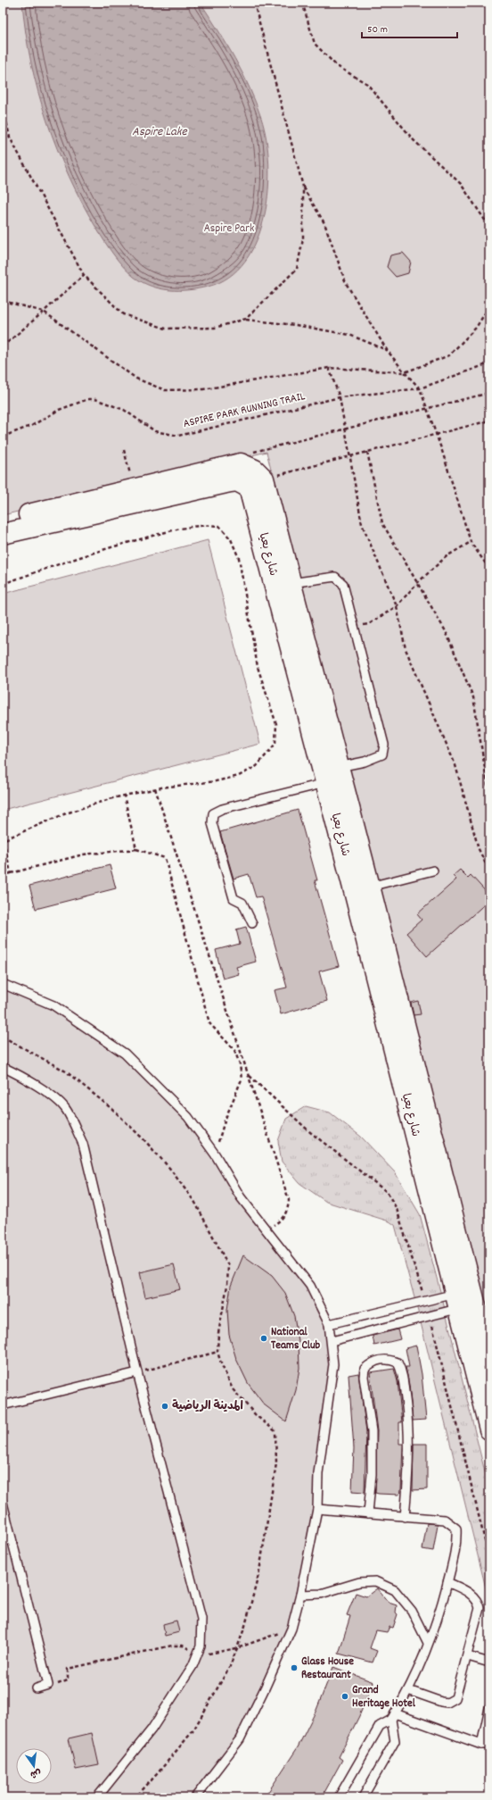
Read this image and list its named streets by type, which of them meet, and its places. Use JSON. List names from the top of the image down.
{
  "streets": {
    "street": ["شارع بعيا"],
    "path": ["ASPIRE PARK RUNNING TRAIL"]
  },
  "water": ["Aspire Lake"],
  "parks": ["Aspire Park"],
  "places": [
    "National Teams Club",
    "المدينة الرياضية",
    "Glass House Restaurant",
    "Grand Heritage Hotel"
  ],
  "scale_bar": "50 m",
  "north": "bottom"
}
